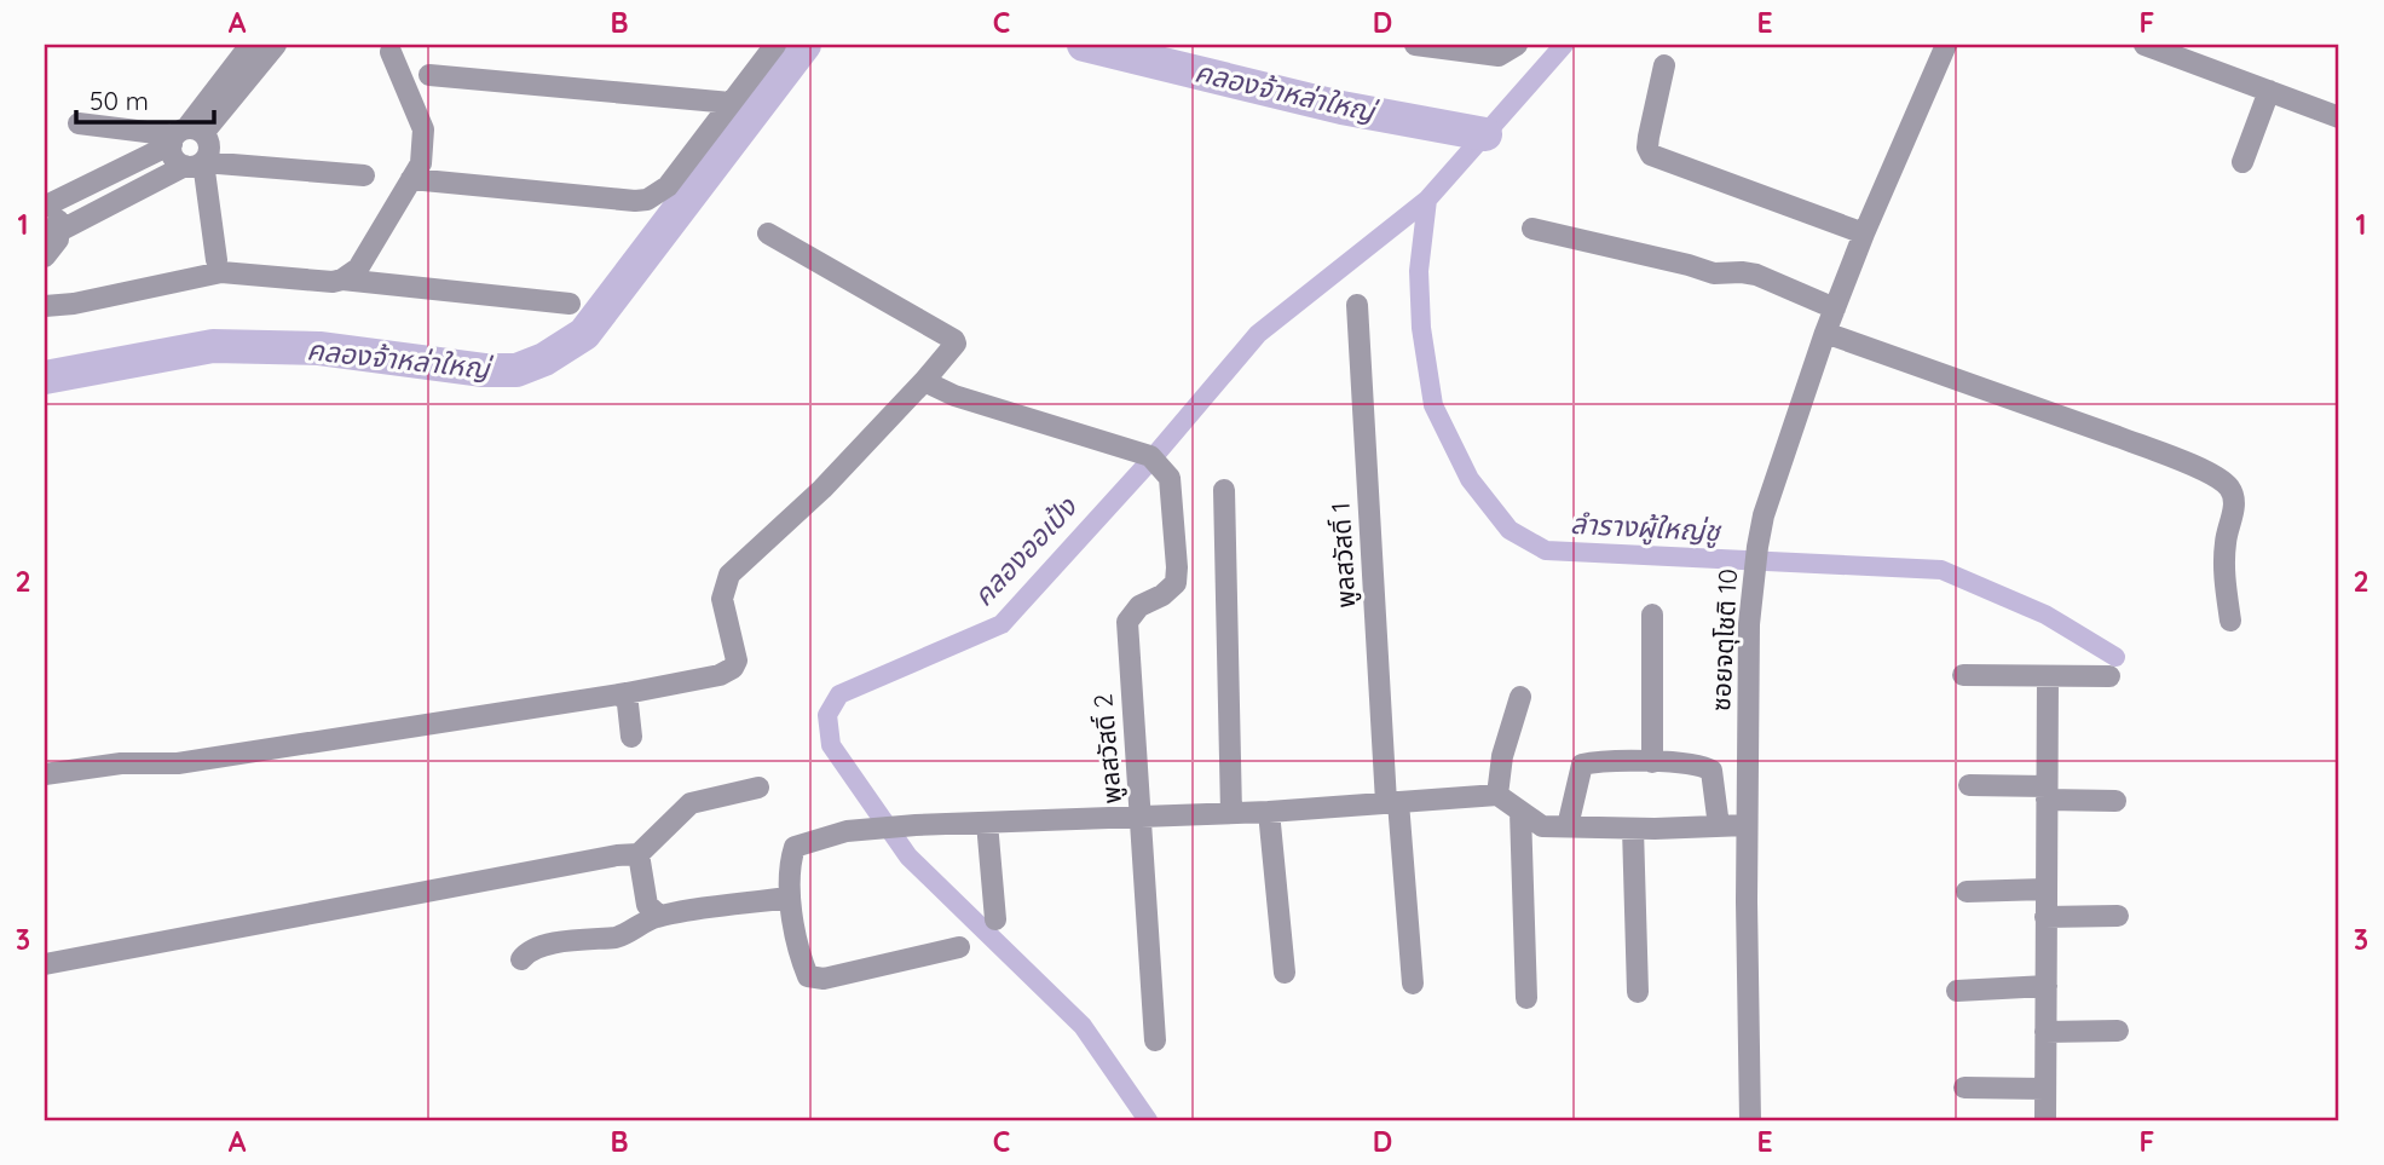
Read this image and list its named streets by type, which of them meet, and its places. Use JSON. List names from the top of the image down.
{
  "streets": {
    "street": ["พูลสวัสดิ์ 1", "ซอยจตุโชติ 10", "พูลสวัสดิ์ 2"]
  },
  "water": ["คลองจ้าหล่าใหญ่", "ลำรางผู้ใหญ่ชู", "คลองออเป้ง"],
  "scale_bar": "50 m",
  "grid": {
    "columns": [
      "A",
      "B",
      "C",
      "D",
      "E",
      "F"
    ],
    "rows": ["1", "2", "3"]
  }
}
